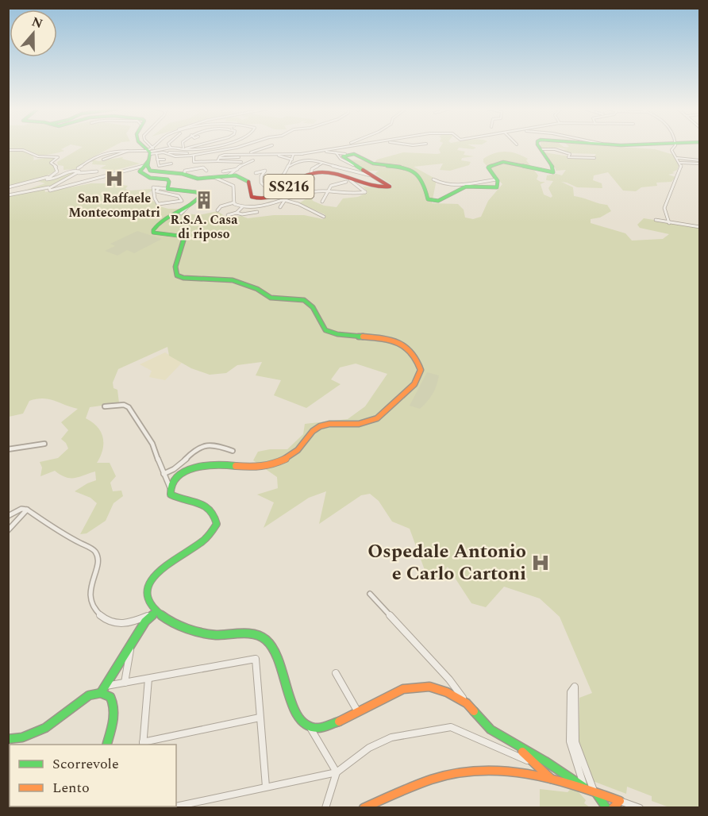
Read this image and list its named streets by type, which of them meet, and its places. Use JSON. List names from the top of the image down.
{
  "streets": {
    "main road": ["SS216"]
  },
  "places": {
    "hospital": ["San Raffaele Montecompatri", "Ospedale Antonio e Carlo Cartoni"],
    "building": ["R.S.A. Casa di riposo"]
  },
  "legend": ["Scorrevole", "Lento"],
  "north": "top"
}
